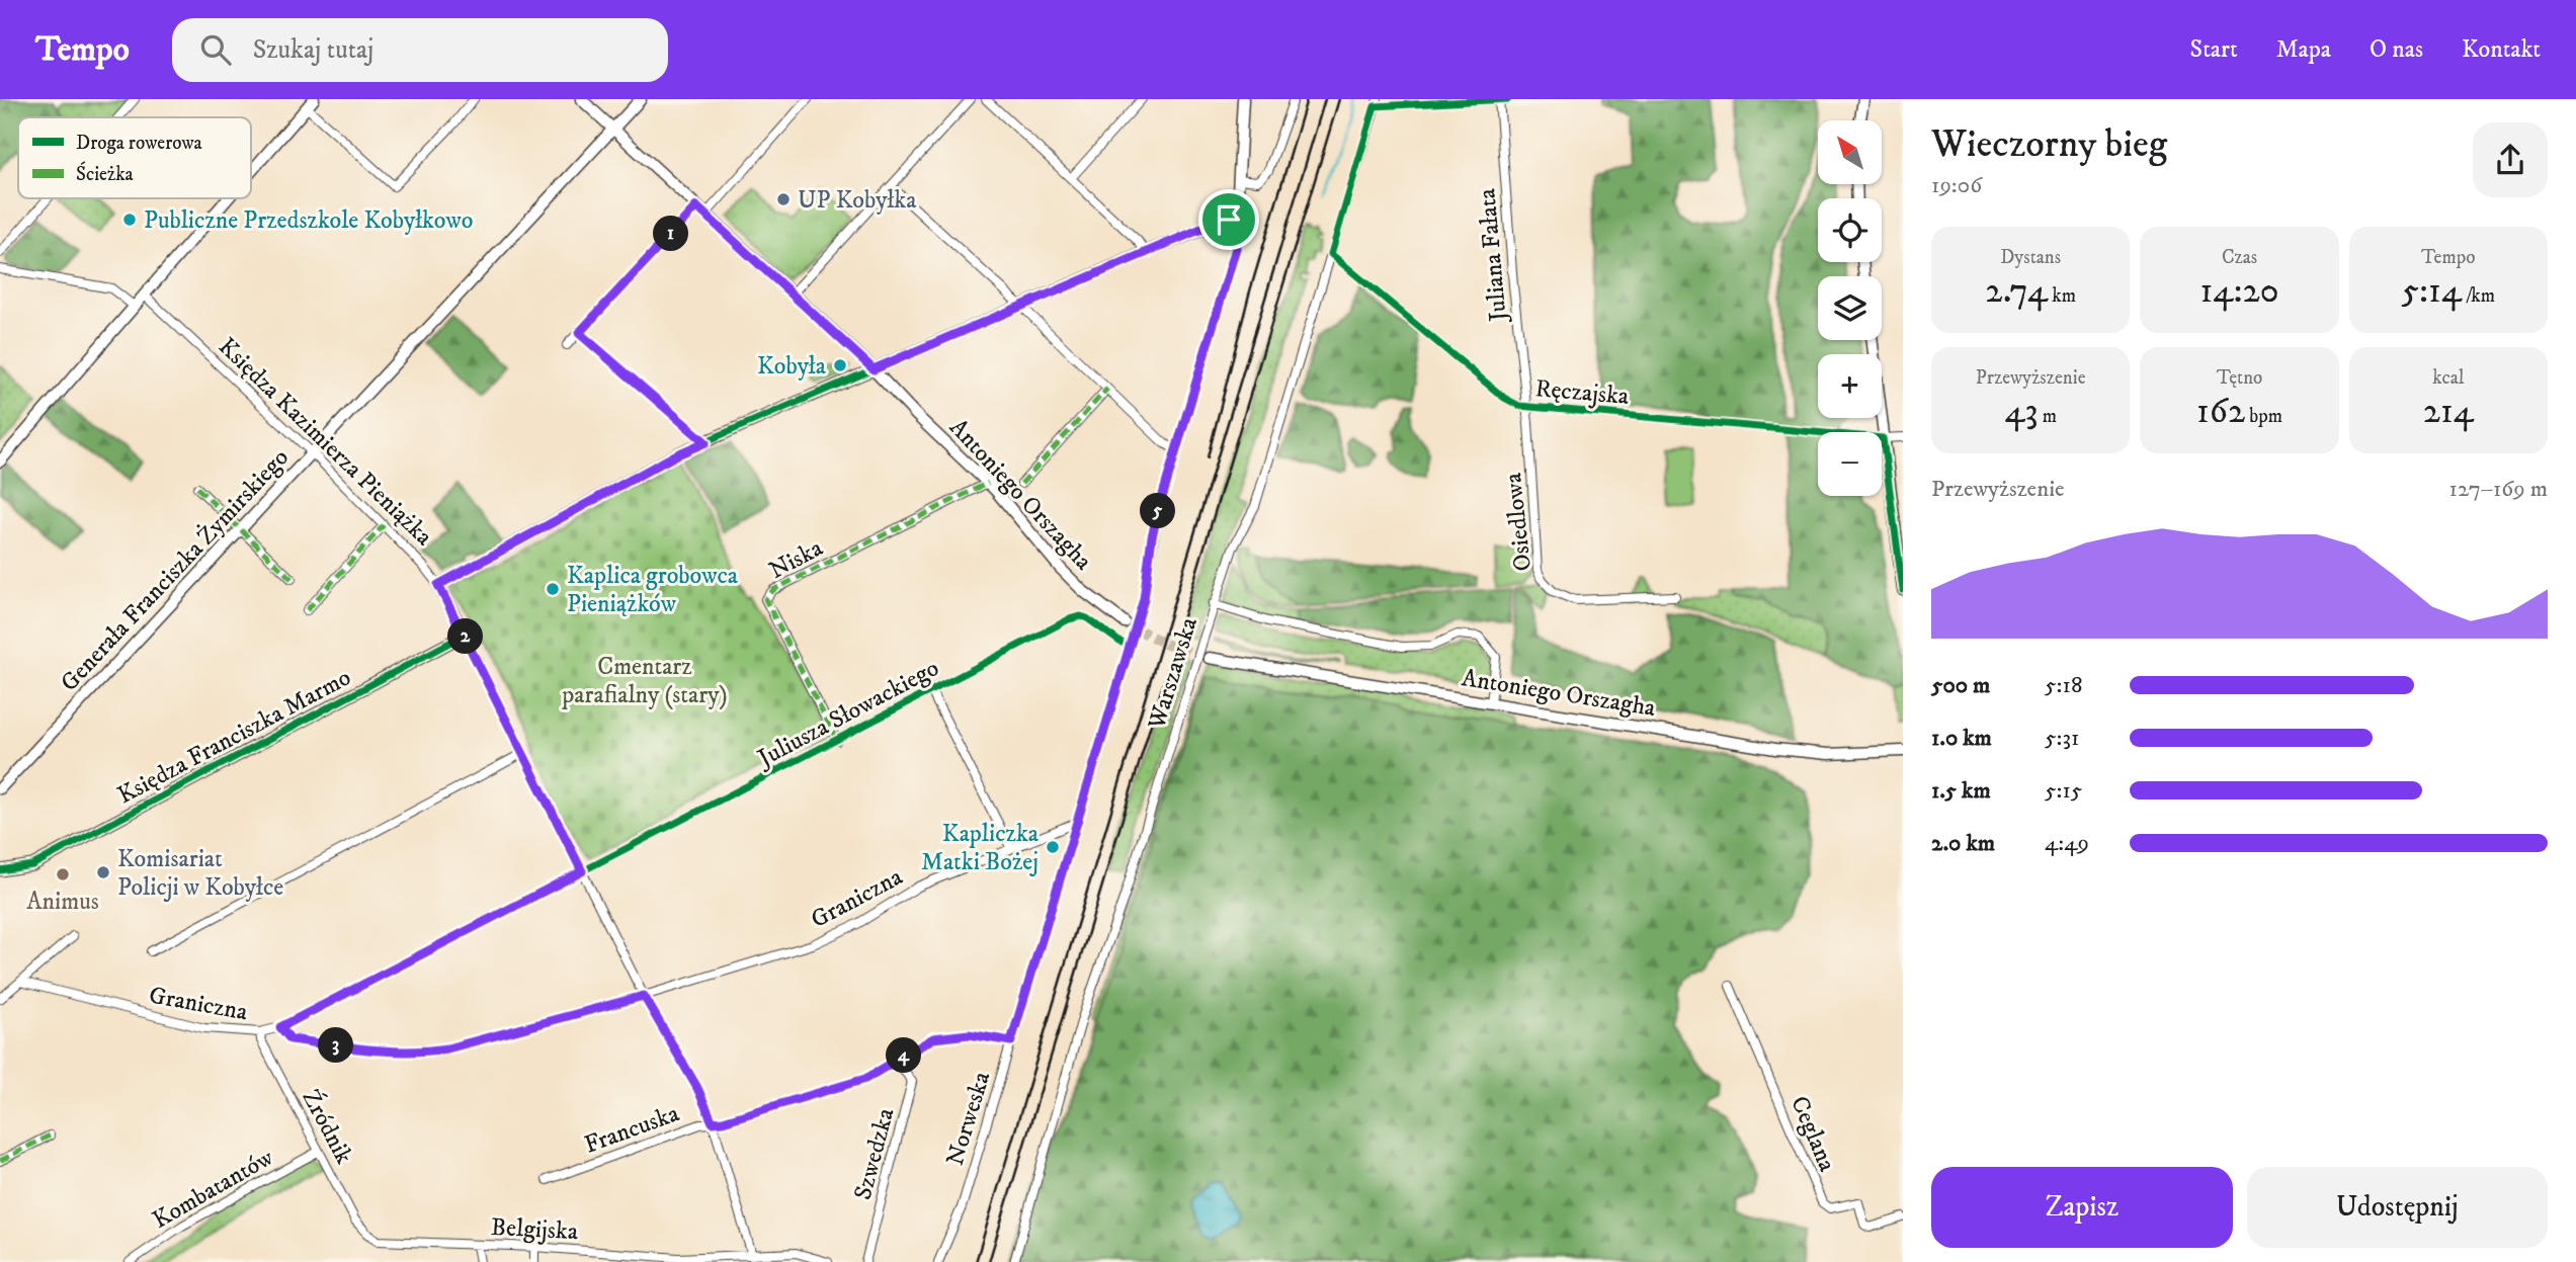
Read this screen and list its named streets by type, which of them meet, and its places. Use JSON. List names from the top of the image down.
{
  "streets": {
    "street": [
      "Juliana Fałata",
      "Ręczajska",
      "Księdza Kazimierza Pieniążka",
      "Antoniego Orszagha",
      "Osiedlowa",
      "Niska",
      "Generała Franciszka Żymirskiego",
      "Warszawska",
      "Juliusza Słowackiego",
      "Księdza Franciszka Marmo",
      "Graniczna",
      "Norweska",
      "Źródnik",
      "Francuska",
      "Ceglana",
      "Szwedzka",
      "Kombatantów",
      "Belgijska"
    ]
  },
  "crossings": [
    ["Juliana Fałata", "Ręczajska"],
    ["Juliana Fałata", "Osiedlowa"],
    ["Ręczajska", "Osiedlowa"],
    ["Ręczajska", "Warszawska"],
    ["Księdza Kazimierza Pieniążka", "Generała Franciszka Żymirskiego"],
    ["Księdza Kazimierza Pieniążka", "Juliusza Słowackiego"],
    ["Księdza Kazimierza Pieniążka", "Księdza Franciszka Marmo"],
    ["Księdza Kazimierza Pieniążka", "Graniczna"],
    ["Księdza Kazimierza Pieniążka", "Francuska"],
    ["Księdza Kazimierza Pieniążka", "Belgijska"],
    ["Antoniego Orszagha", "Niska"],
    ["Antoniego Orszagha", "Generała Franciszka Żymirskiego"],
    ["Niska", "Juliusza Słowackiego"],
    ["Juliusza Słowackiego", "Graniczna"],
    ["Graniczna", "Norweska"],
    ["Graniczna", "Źródnik"],
    ["Norweska", "Francuska"],
    ["Źródnik", "Kombatantów"],
    ["Źródnik", "Belgijska"],
    ["Francuska", "Szwedzka"]
  ],
  "parks": ["Cmentarz parafialny (stary)"],
  "places": [
    "UP Kobyłka",
    "Publiczne Przedszkole Kobyłkowo",
    "Kobyła",
    "Kaplica grobowca Pieniążków",
    "Kapliczka Matki Bożej",
    "Komisariat Policji w Kobyłce",
    "Animus"
  ],
  "legend": ["Droga rowerowa", "Ścieżka"],
  "north": "top left",
  "page": {
    "header": "Tempo",
    "search": "Szukaj tutaj",
    "nav": [
      "Start",
      "Mapa",
      "O nas",
      "Kontakt"
    ],
    "heading": ["Wieczorny bieg", "19:06"],
    "map_buttons": ["+", "−"],
    "pins": [
      "1",
      "5",
      "2",
      "3",
      "4"
    ],
    "stats": [
      ["Dystans", "2.74 km"],
      ["Czas", "14:20"],
      ["Tempo", "5:14 /km"],
      ["Przewyższenie", "43 m"],
      ["Tętno", "162 bpm"],
      ["kcal", "214"]
    ],
    "chart": ["Przewyższenie", "127–169 m"],
    "list": [
      {
        "name": "500 m",
        "note": "5:18"
      },
      {
        "name": "1.0 km",
        "note": "5:31"
      },
      {
        "name": "1.5 km",
        "note": "5:15"
      },
      {
        "name": "2.0 km",
        "note": "4:49"
      }
    ],
    "buttons": ["Zapisz", "Udostępnij"]
  }
}
